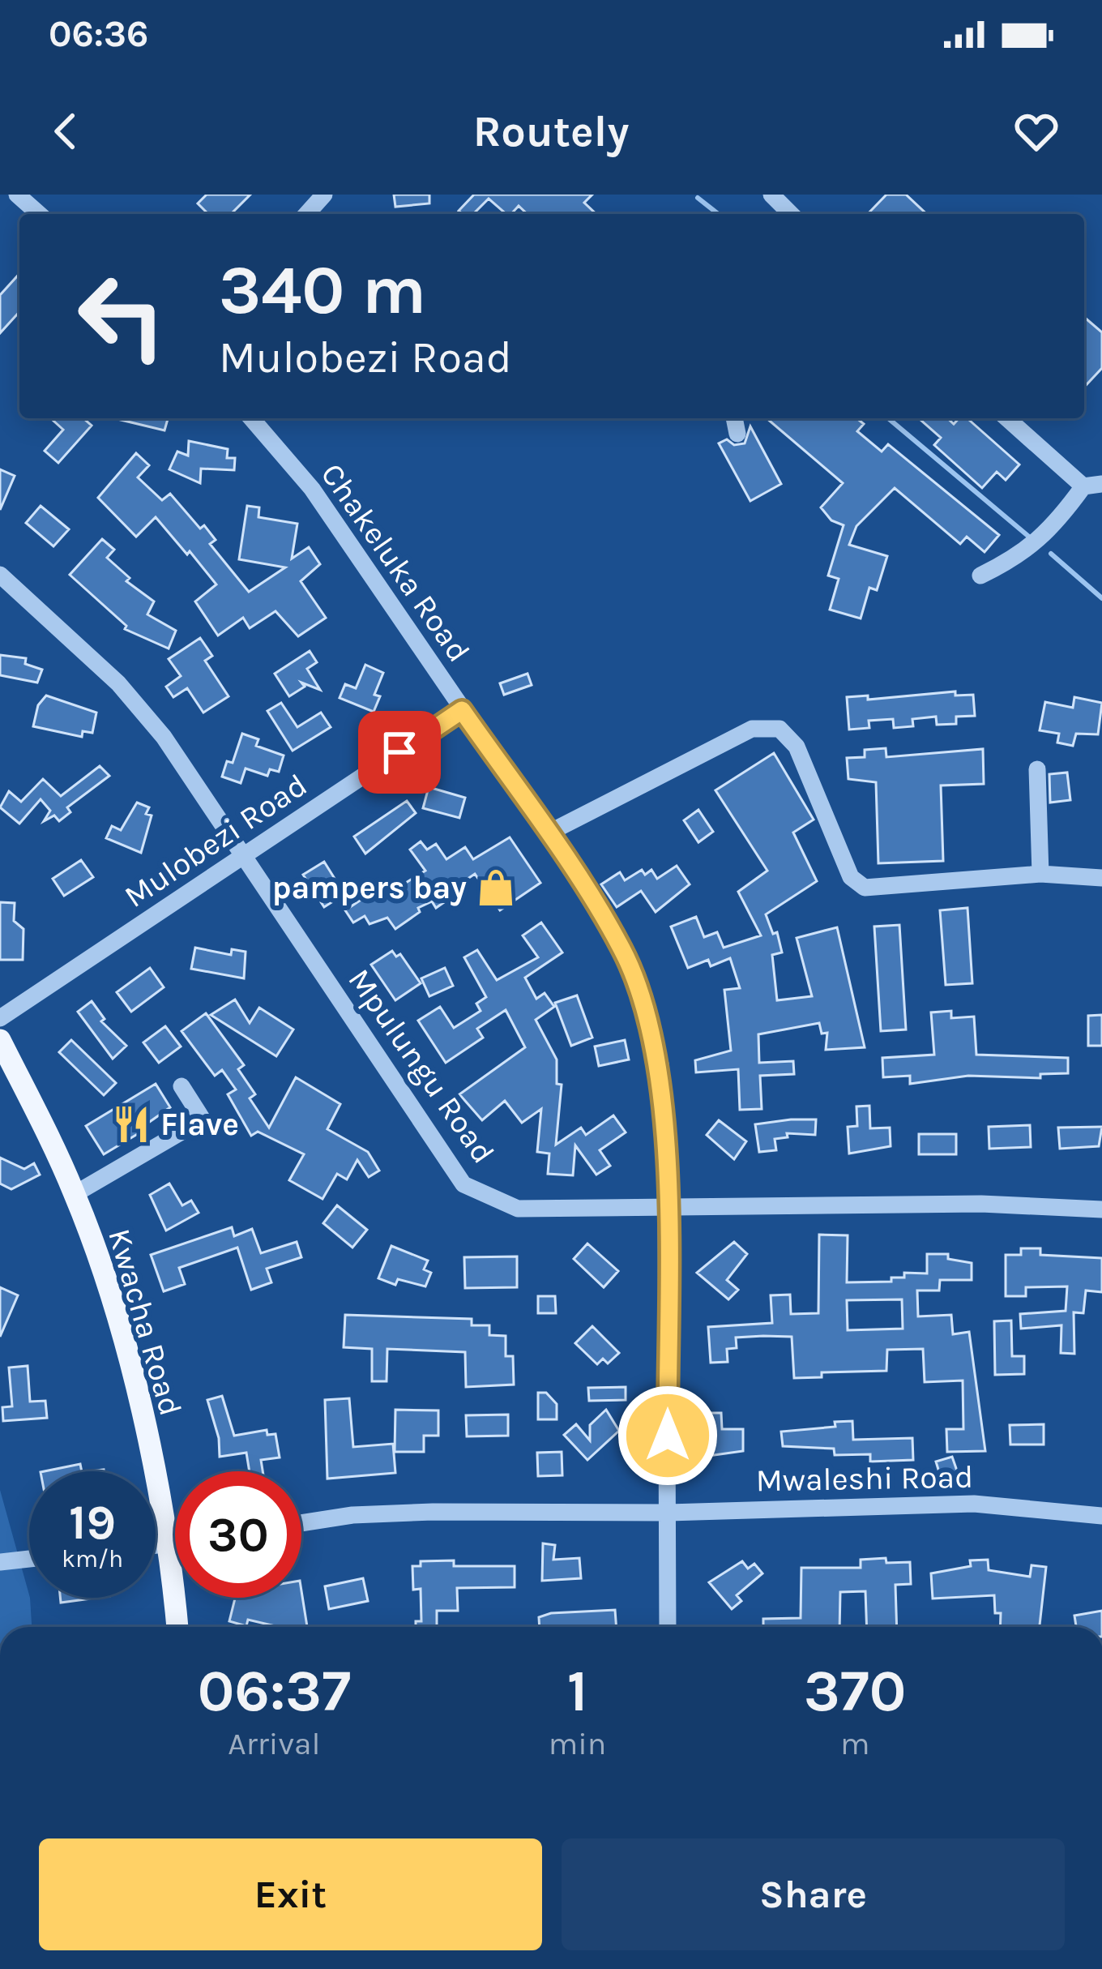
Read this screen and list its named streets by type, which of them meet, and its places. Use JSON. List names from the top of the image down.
{
  "streets": {
    "main road": ["Kwacha Road"],
    "street": [
      "Chakeluka Road",
      "Mulobezi Road",
      "Mpulungu Road",
      "Mwaleshi Road"
    ]
  },
  "crossings": [
    ["Chakeluka Road", "Mulobezi Road"],
    ["Chakeluka Road", "Mpulungu Road"],
    ["Chakeluka Road", "Mwaleshi Road"],
    ["Mulobezi Road", "Mpulungu Road"]
  ],
  "places": {
    "shop": ["pampers bay"],
    "restaurant": ["Flave"]
  },
  "page": {
    "status": "06:36",
    "header": "Routely",
    "turn": ["340 m", "Mulobezi Road"],
    "speed": "19 km/h",
    "limit": "30",
    "eta": [
      "06:37",
      "Arrival",
      "1",
      "min",
      "370",
      "m"
    ],
    "buttons": ["Exit", "Share"]
  }
}
